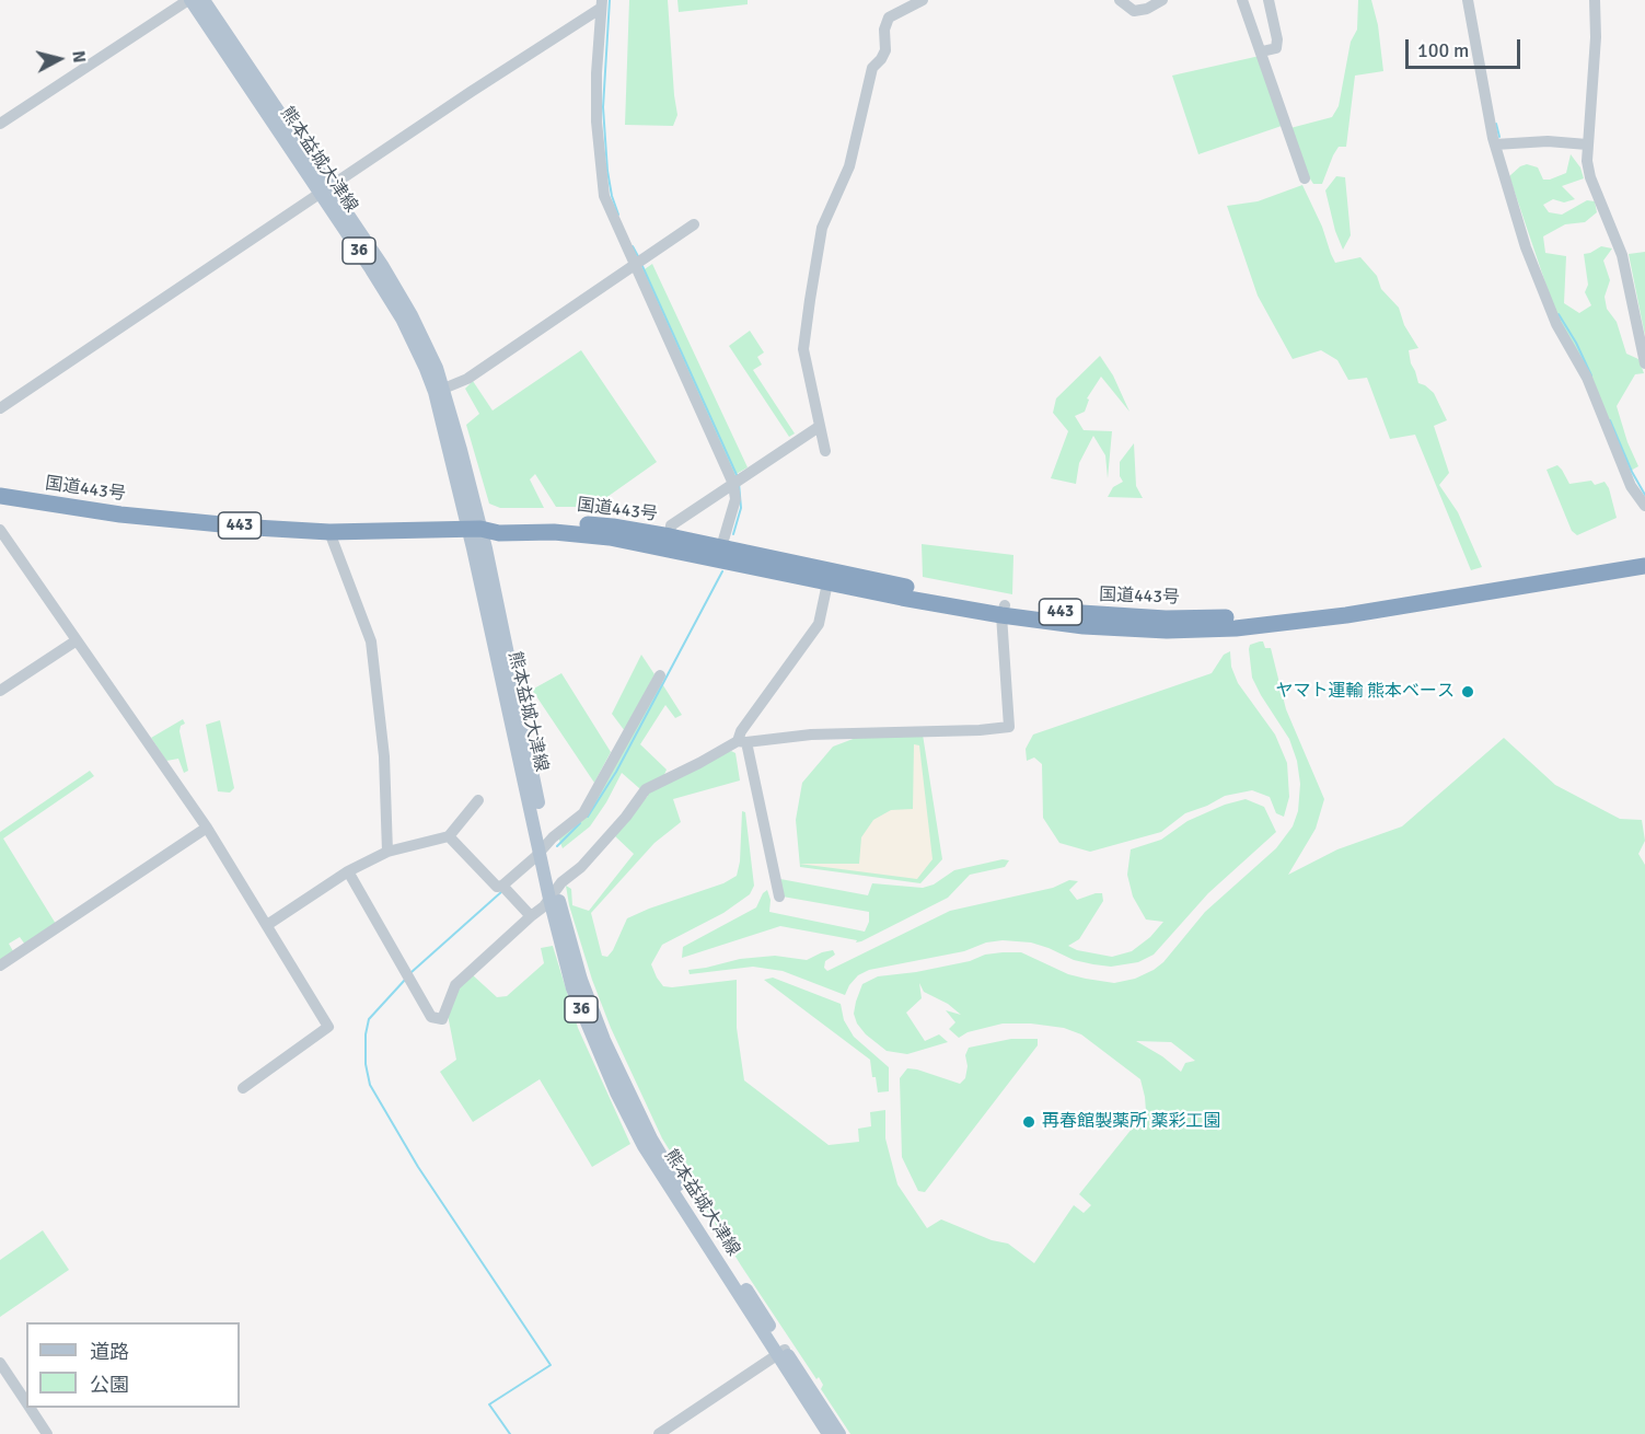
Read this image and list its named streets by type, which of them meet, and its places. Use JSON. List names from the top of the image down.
{
  "streets": {
    "highway": ["国道443号", "443"],
    "main road": ["熊本益城大津線", "36"]
  },
  "crossings": [
    ["熊本益城大津線", "国道443号"]
  ],
  "places": ["ヤマト運輸 熊本ベース", "再春館製薬所 薬彩工園"],
  "legend": ["道路", "公園"],
  "scale_bar": "100 m",
  "north": "right"
}
